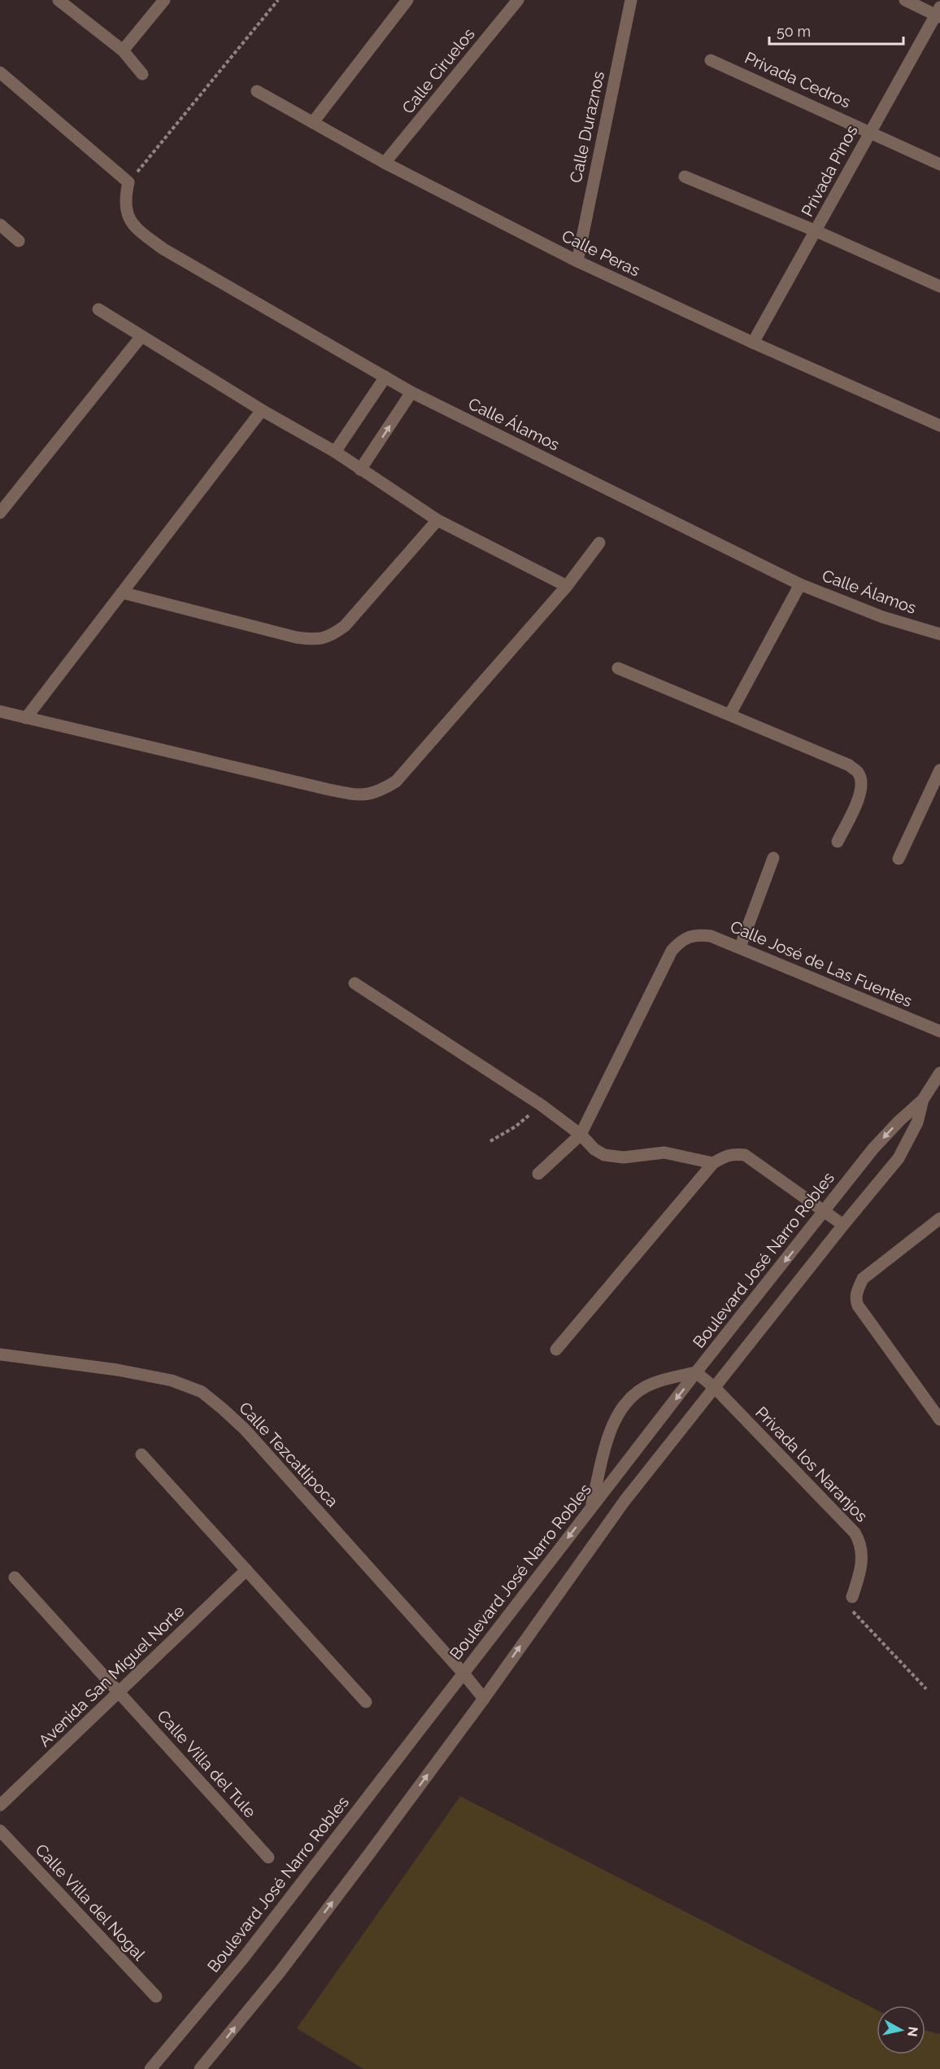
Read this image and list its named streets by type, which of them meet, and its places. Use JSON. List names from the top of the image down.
{
  "streets": {
    "street": [
      "Calle Ciruelos",
      "Privada Cedros",
      "Calle Duraznos",
      "Privada Pinos",
      "Calle Peras",
      "Calle Álamos",
      "Calle José de Las Fuentes",
      "Boulevard José Narro Robles",
      "Calle Tezcatlipoca",
      "Privada los Naranjos",
      "Avenida San Miguel Norte",
      "Calle Villa del Tule",
      "Calle Villa del Nogal"
    ]
  },
  "crossings": [
    ["Calle Ciruelos", "Calle Peras"],
    ["Privada Cedros", "Privada Pinos"],
    ["Calle Duraznos", "Calle Peras"],
    ["Privada Pinos", "Calle Peras"],
    ["Boulevard José Narro Robles", "Calle Tezcatlipoca"],
    ["Boulevard José Narro Robles", "Privada los Naranjos"],
    ["Avenida San Miguel Norte", "Calle Villa del Tule"]
  ],
  "scale_bar": "50 m",
  "north": "right"
}
